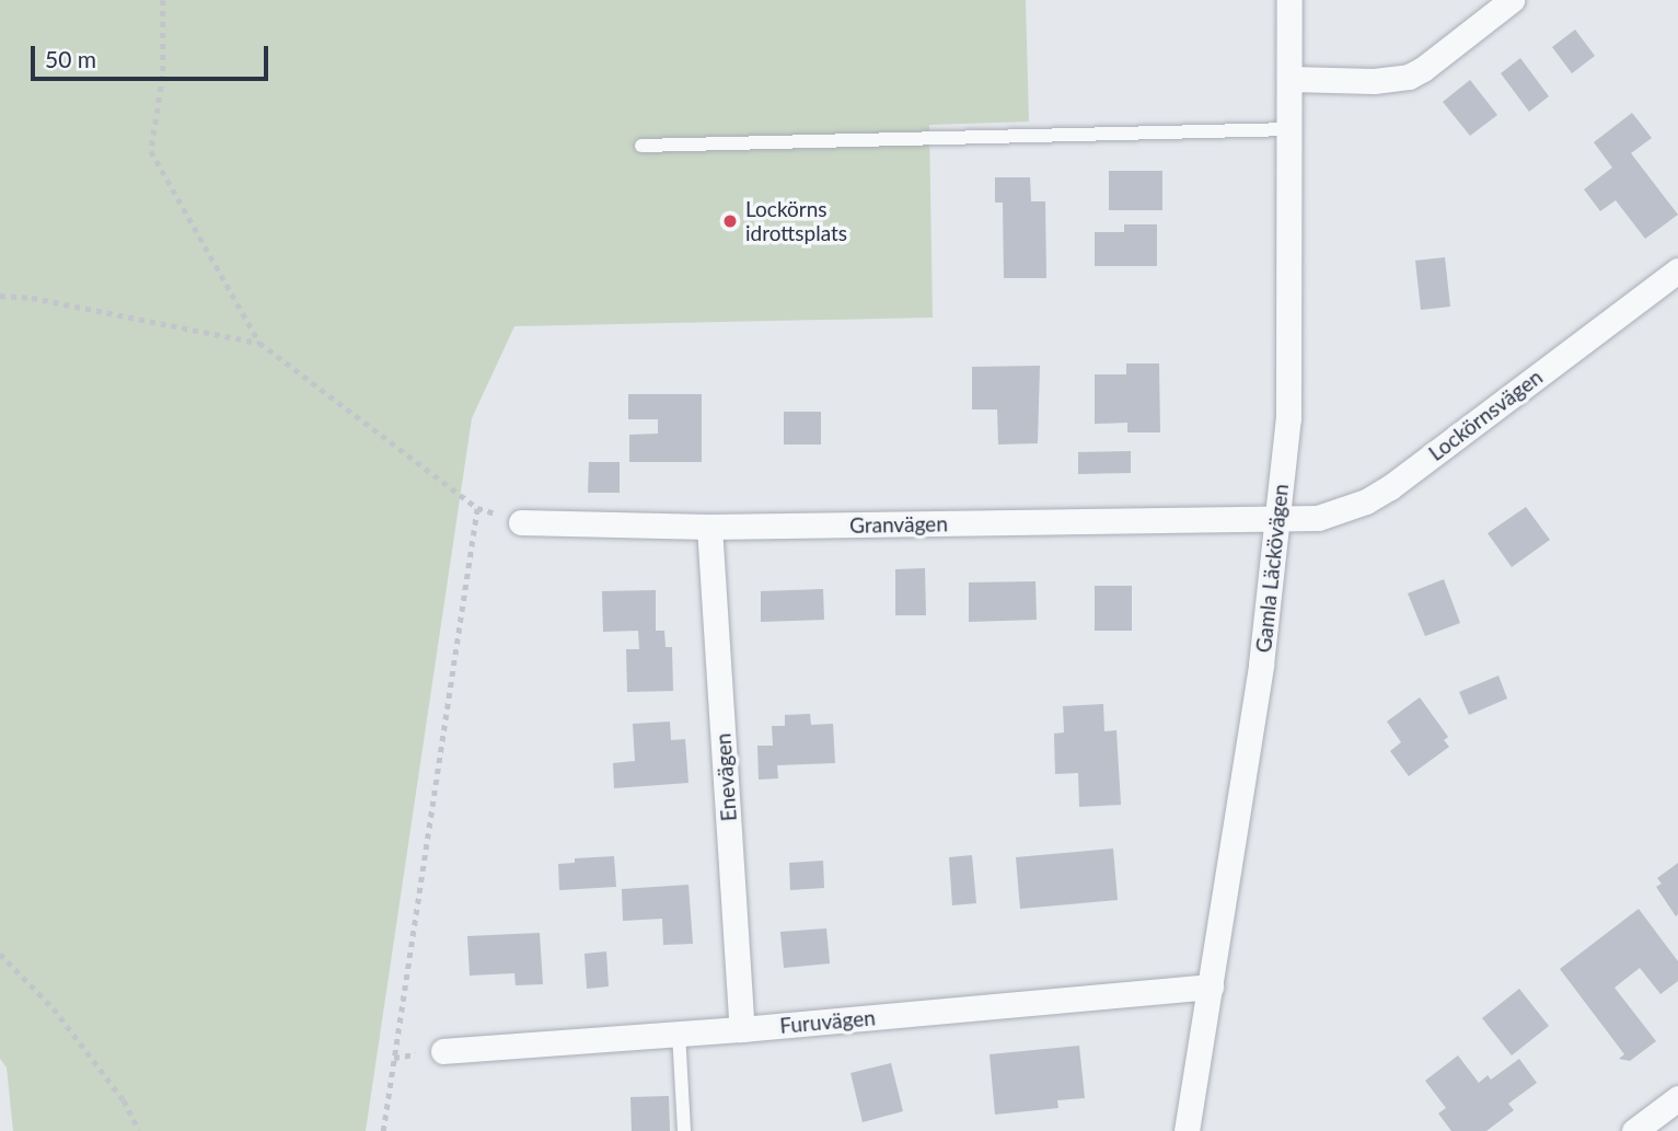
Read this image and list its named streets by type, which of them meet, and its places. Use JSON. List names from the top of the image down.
{
  "streets": {
    "street": [
      "Lockörnsvägen",
      "Granvägen",
      "Gamla Läckövägen",
      "Enevägen",
      "Furuvägen"
    ]
  },
  "crossings": [
    ["Lockörnsvägen", "Granvägen"],
    ["Lockörnsvägen", "Gamla Läckövägen"],
    ["Granvägen", "Gamla Läckövägen"],
    ["Granvägen", "Enevägen"],
    ["Gamla Läckövägen", "Furuvägen"],
    ["Enevägen", "Furuvägen"]
  ],
  "places": ["Lockörns idrottsplats"],
  "scale_bar": "50 m"
}
